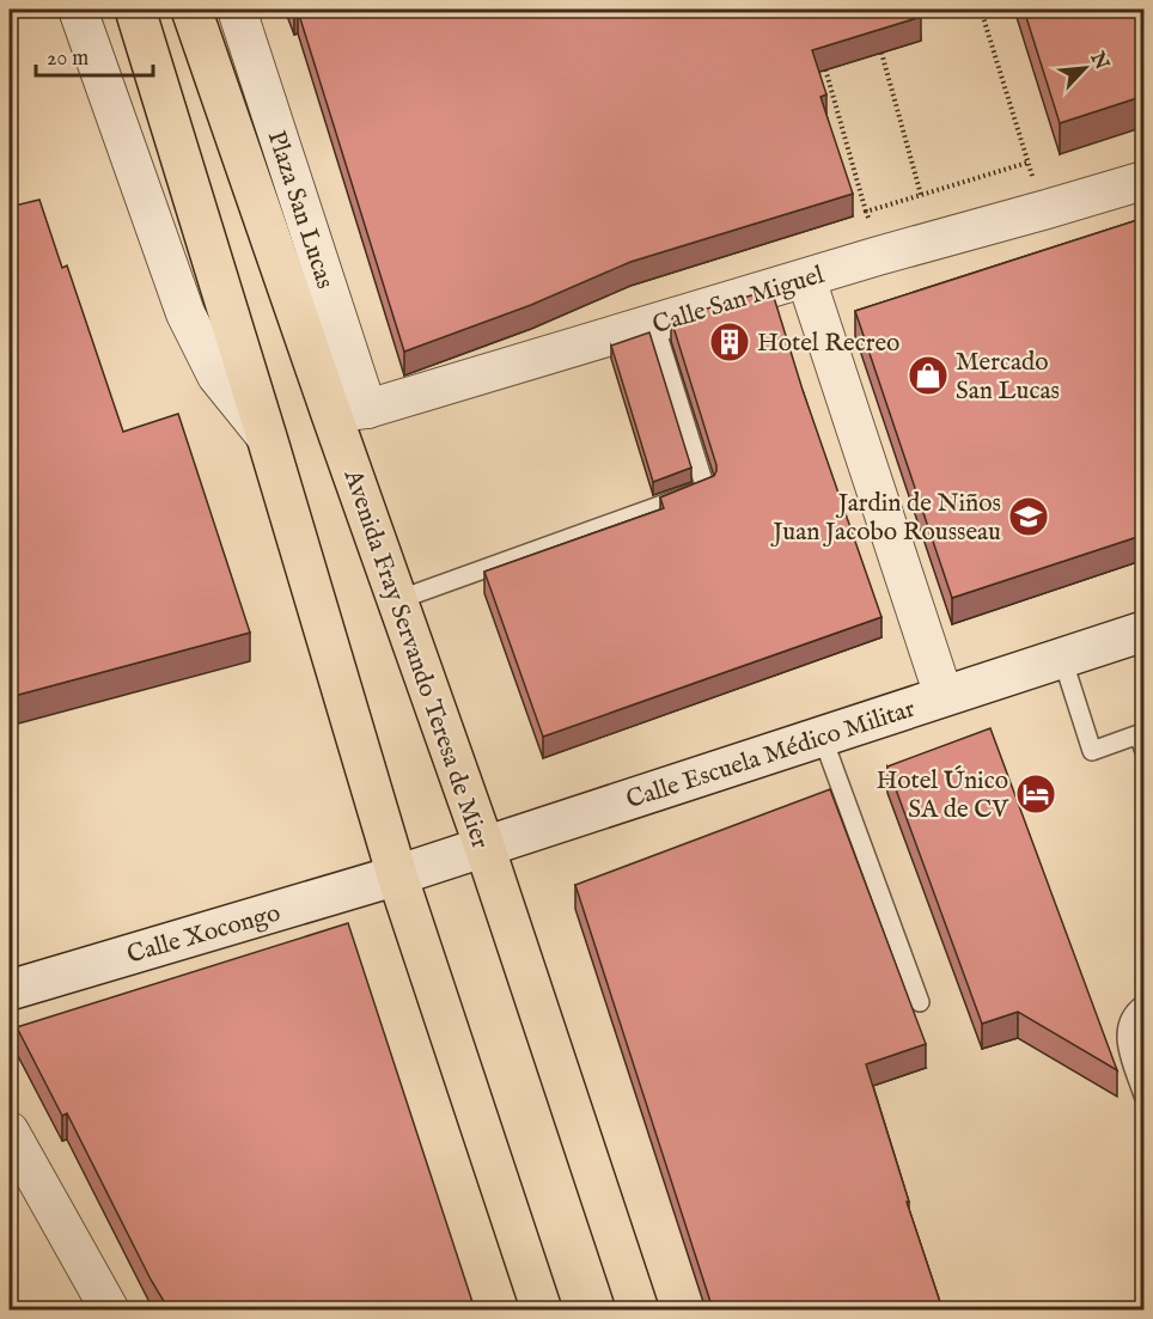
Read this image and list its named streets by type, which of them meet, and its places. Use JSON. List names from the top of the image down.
{
  "streets": {
    "main road": ["Avenida Fray Servando Teresa de Mier"],
    "street": [
      "Plaza San Lucas",
      "Calle San Miguel",
      "Calle Escuela Médico Militar",
      "Calle Xocongo"
    ]
  },
  "crossings": [
    ["Plaza San Lucas", "Calle San Miguel"],
    ["Plaza San Lucas", "Avenida Fray Servando Teresa de Mier"],
    ["Calle San Miguel", "Avenida Fray Servando Teresa de Mier"],
    ["Avenida Fray Servando Teresa de Mier", "Calle Escuela Médico Militar"],
    ["Calle Escuela Médico Militar", "Calle Xocongo"]
  ],
  "places": {
    "building": ["Hotel Recreo"],
    "shop": ["Mercado San Lucas"],
    "school or university": ["Jardin de Niños Juan Jacobo Rousseau"],
    "hotel": ["Hotel Único SA de CV"]
  },
  "scale_bar": "20 m",
  "north": "top right"
}
